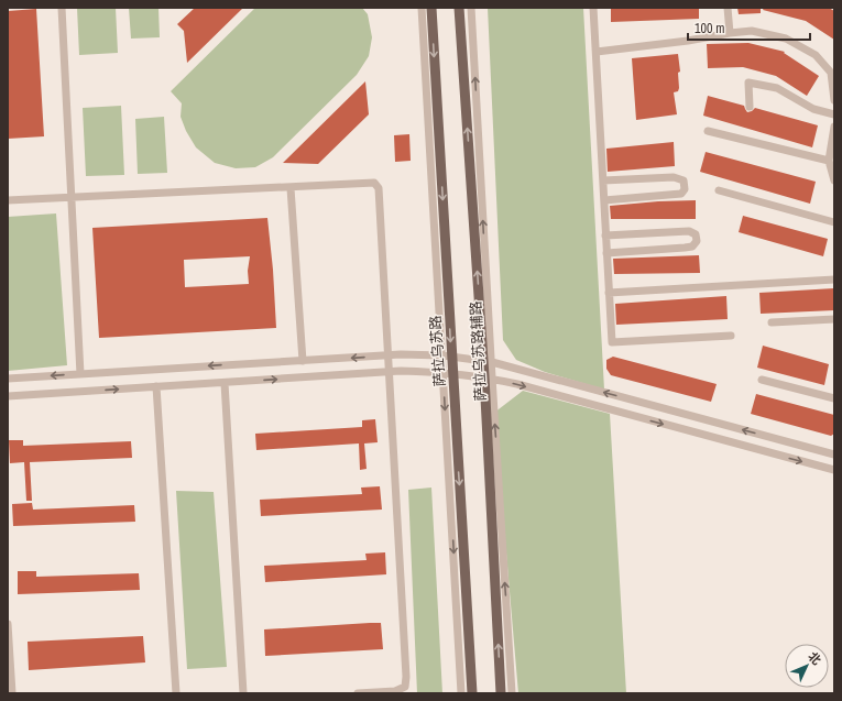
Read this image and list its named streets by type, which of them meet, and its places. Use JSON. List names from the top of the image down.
{
  "streets": {
    "main road": ["萨拉乌苏路"],
    "street": ["萨拉乌苏路辅路"]
  },
  "scale_bar": "100 m",
  "north": "top right"
}
